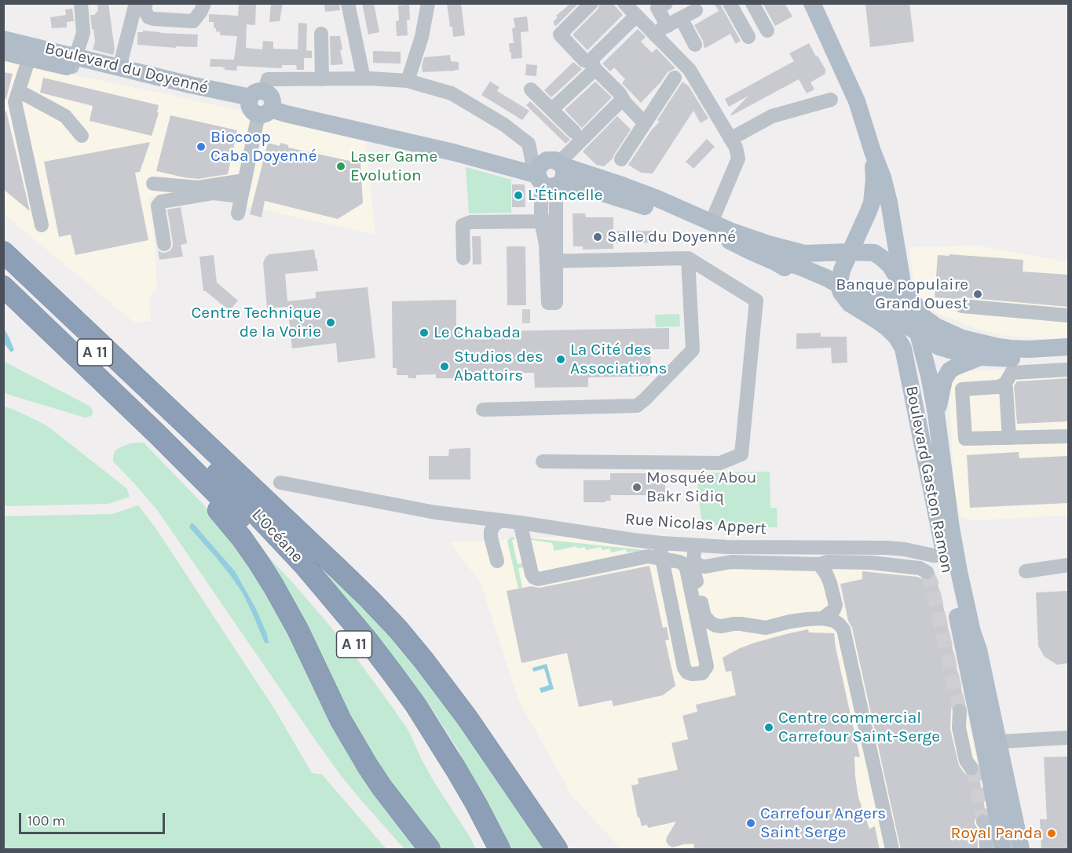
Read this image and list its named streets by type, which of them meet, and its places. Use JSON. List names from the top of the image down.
{
  "streets": {
    "highway": ["A 11", "L’Océane"],
    "main road": ["Boulevard du Doyenné", "Boulevard Gaston Ramon"],
    "street": ["Rue Nicolas Appert"]
  },
  "crossings": [
    ["Boulevard du Doyenné", "Boulevard Gaston Ramon"],
    ["A 11", "L’Océane"],
    ["Boulevard Gaston Ramon", "Rue Nicolas Appert"]
  ],
  "places": [
    "Biocoop Caba Doyenné",
    "Laser Game Evolution",
    "L'Étincelle",
    "Salle du Doyenné",
    "Banque populaire Grand Ouest",
    "Centre Technique de la Voirie",
    "Le Chabada",
    "La Cité des Associations",
    "Studios des Abattoirs",
    "Mosquée Abou Bakr Sidiq",
    "Centre commercial Carrefour Saint-Serge",
    "Carrefour Angers Saint Serge",
    "Royal Panda"
  ],
  "scale_bar": "100 m"
}
